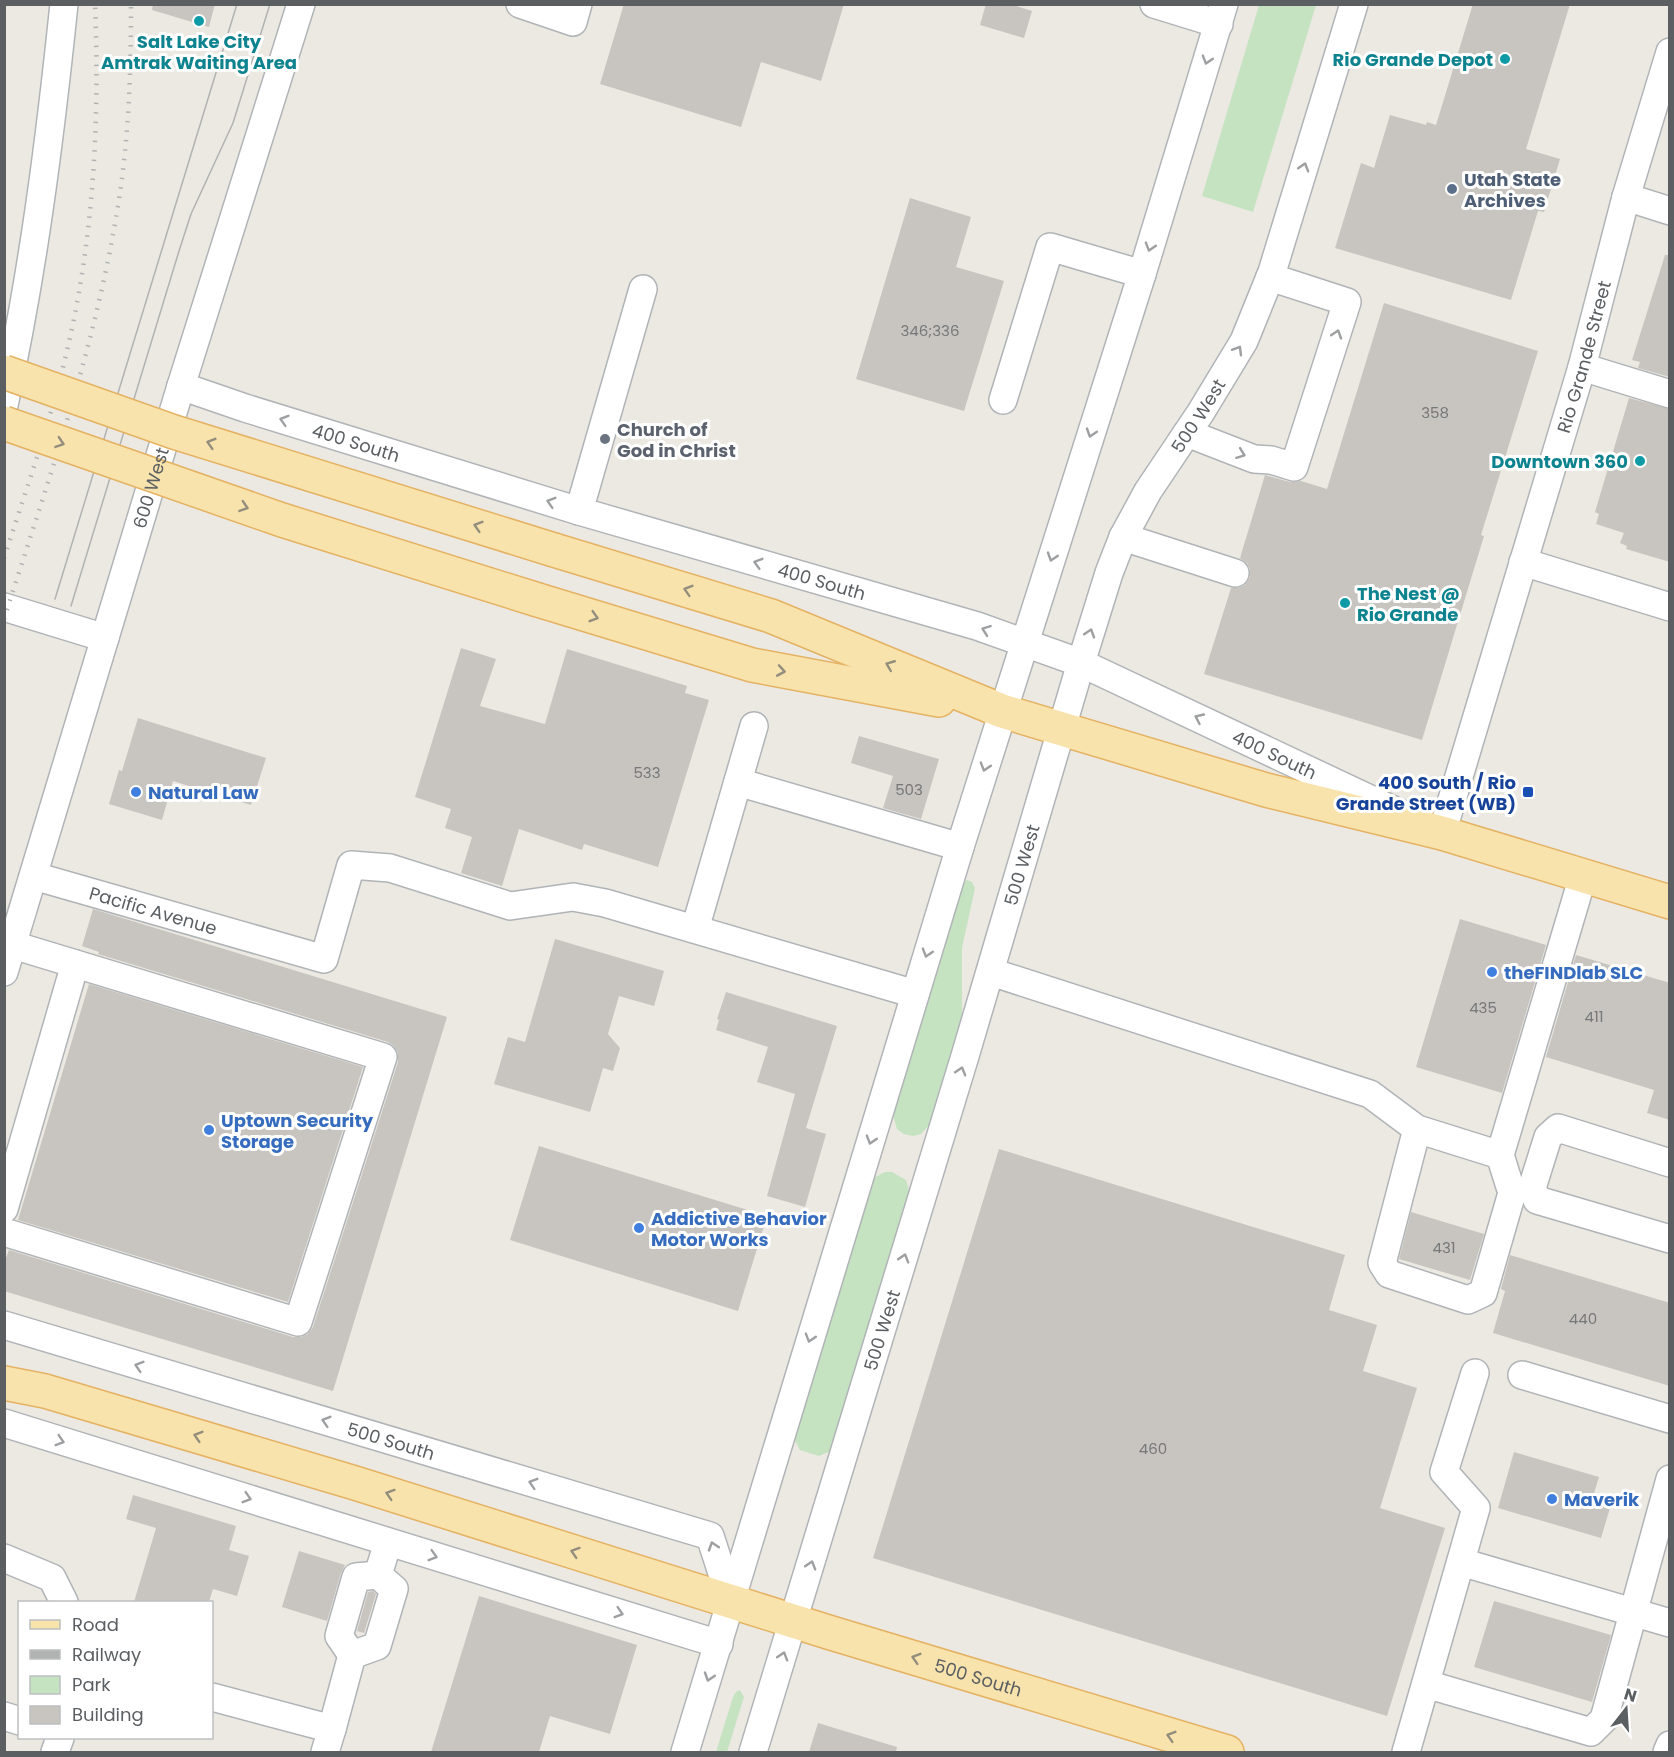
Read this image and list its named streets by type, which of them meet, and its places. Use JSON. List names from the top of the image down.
{
  "streets": {
    "main road": ["400 South", "500 South"],
    "street": [
      "Rio Grande Street",
      "500 West",
      "600 West",
      "Pacific Avenue"
    ]
  },
  "crossings": [
    ["Rio Grande Street", "400 South"],
    ["500 West", "400 South"],
    ["500 West", "500 South"],
    ["400 South", "600 West"],
    ["600 West", "Pacific Avenue"]
  ],
  "one_way": ["500 South"],
  "places": {
    "other": [
      "Salt Lake City Amtrak Waiting Area",
      "Rio Grande Depot",
      "Utah State Archives",
      "Church of God in Christ",
      "Downtown 360",
      "The Nest @ Rio Grande",
      "Natural Law",
      "theFINDlab SLC",
      "Uptown Security Storage",
      "Addictive Behavior Motor Works",
      "Maverik"
    ],
    "transit": ["400 South / Rio Grande Street (WB)"]
  },
  "house_numbers": [
    "346;336",
    "358",
    "533",
    "503",
    "435",
    "411",
    "431",
    "440",
    "460"
  ],
  "legend": [
    "Road",
    "Railway",
    "Park",
    "Building"
  ],
  "north": "top"
}
